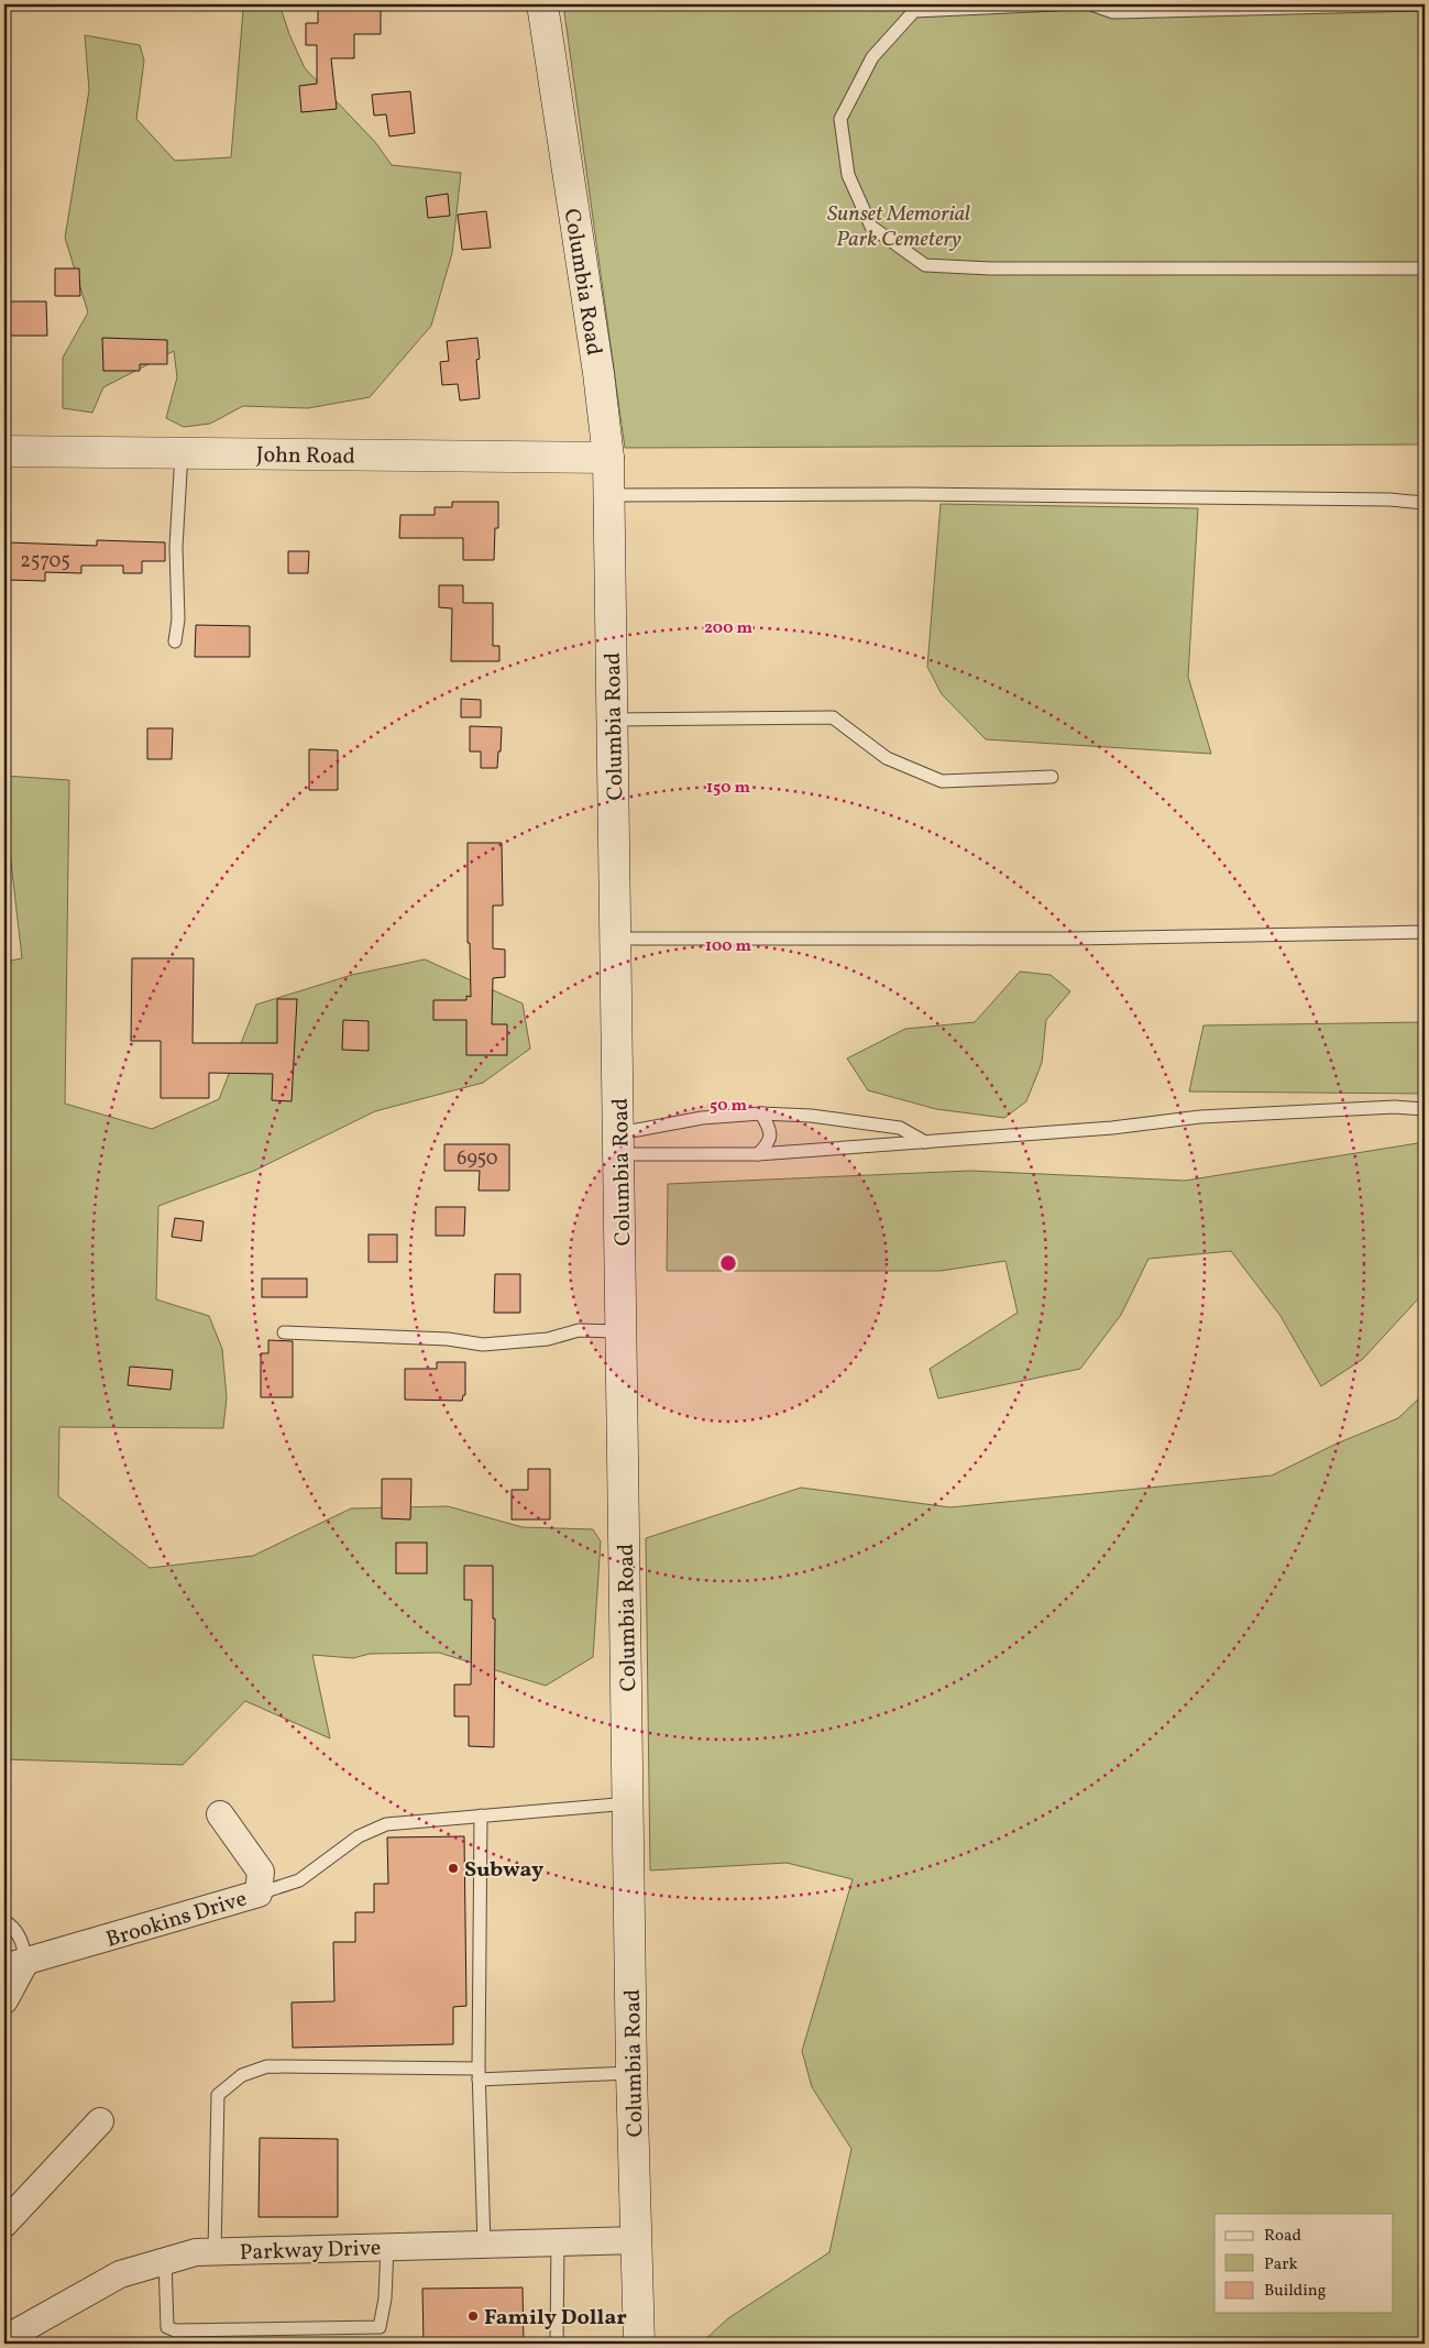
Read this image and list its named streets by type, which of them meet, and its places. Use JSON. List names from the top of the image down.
{
  "streets": {
    "main road": ["Columbia Road", "John Road"],
    "street": ["Brookins Drive", "Parkway Drive"]
  },
  "crossings": [
    ["Columbia Road", "John Road"],
    ["Columbia Road", "Parkway Drive"]
  ],
  "parks": ["Sunset Memorial Park Cemetery"],
  "places": ["Subway", "Family Dollar"],
  "house_numbers": ["25705", "6950"],
  "legend": ["Road", "Park", "Building"],
  "rings": [
    "200 m",
    "150 m",
    "100 m",
    "50 m"
  ]
}
